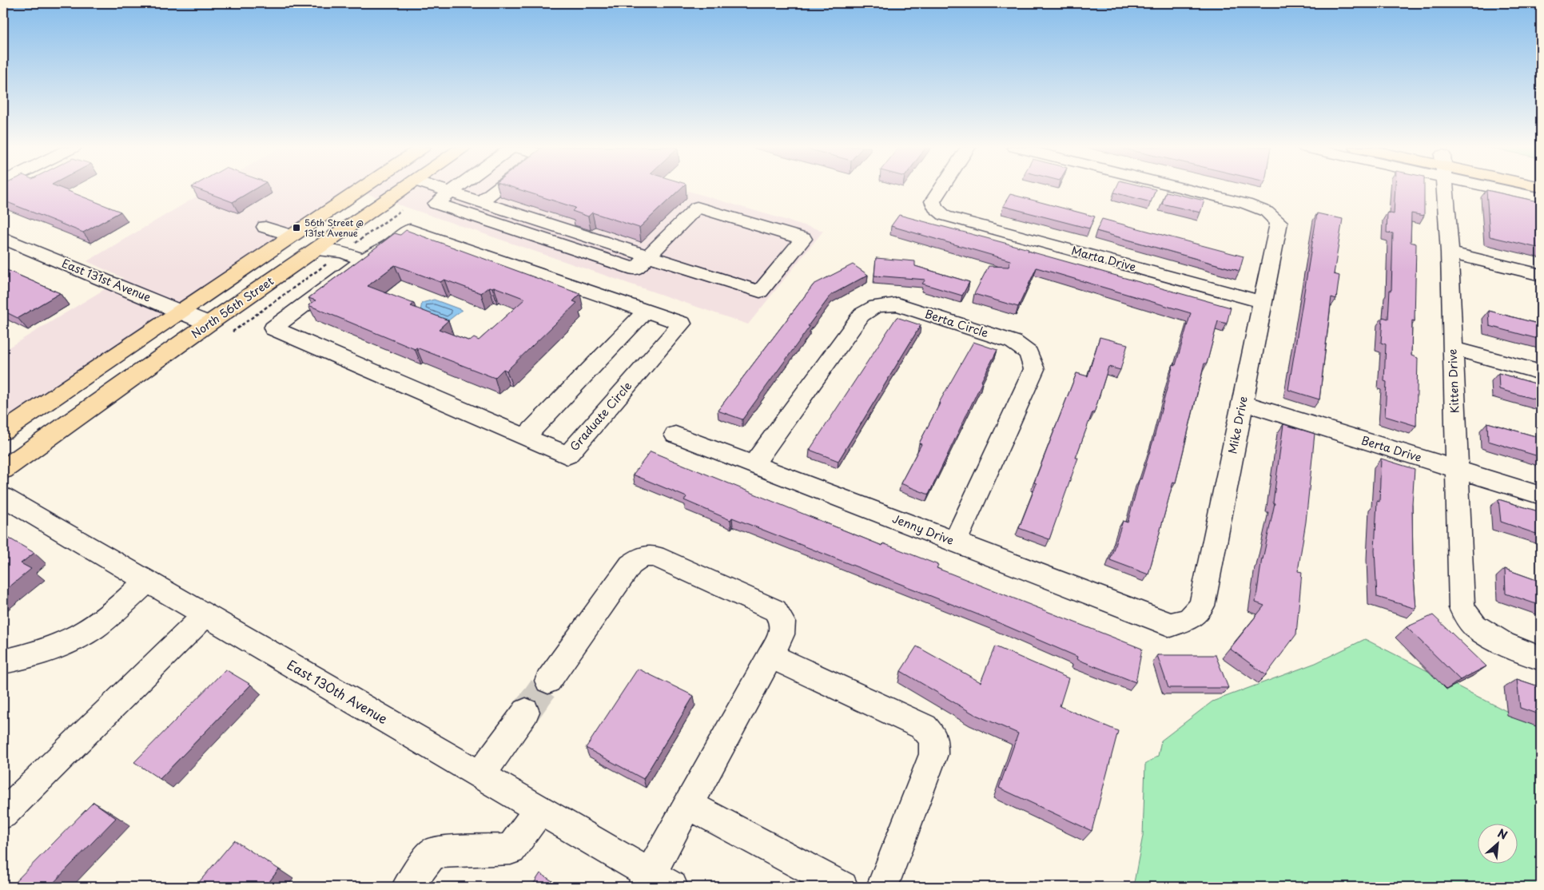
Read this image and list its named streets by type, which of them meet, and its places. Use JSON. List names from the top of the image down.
{
  "streets": {
    "main road": ["North 56th Street"],
    "street": [
      "Marta Drive",
      "East 131st Avenue",
      "Berta Circle",
      "Kitten Drive",
      "Graduate Circle",
      "Mike Drive",
      "Berta Drive",
      "Jenny Drive",
      "East 130th Avenue"
    ]
  },
  "crossings": [
    ["Marta Drive", "Mike Drive"],
    ["East 131st Avenue", "North 56th Street"],
    ["Berta Circle", "Jenny Drive"],
    ["Kitten Drive", "Berta Drive"],
    ["Mike Drive", "Berta Drive"],
    ["Mike Drive", "Jenny Drive"]
  ],
  "places": {
    "transit": ["56th Street @ 131st Avenue"]
  },
  "north": "top right"
}
